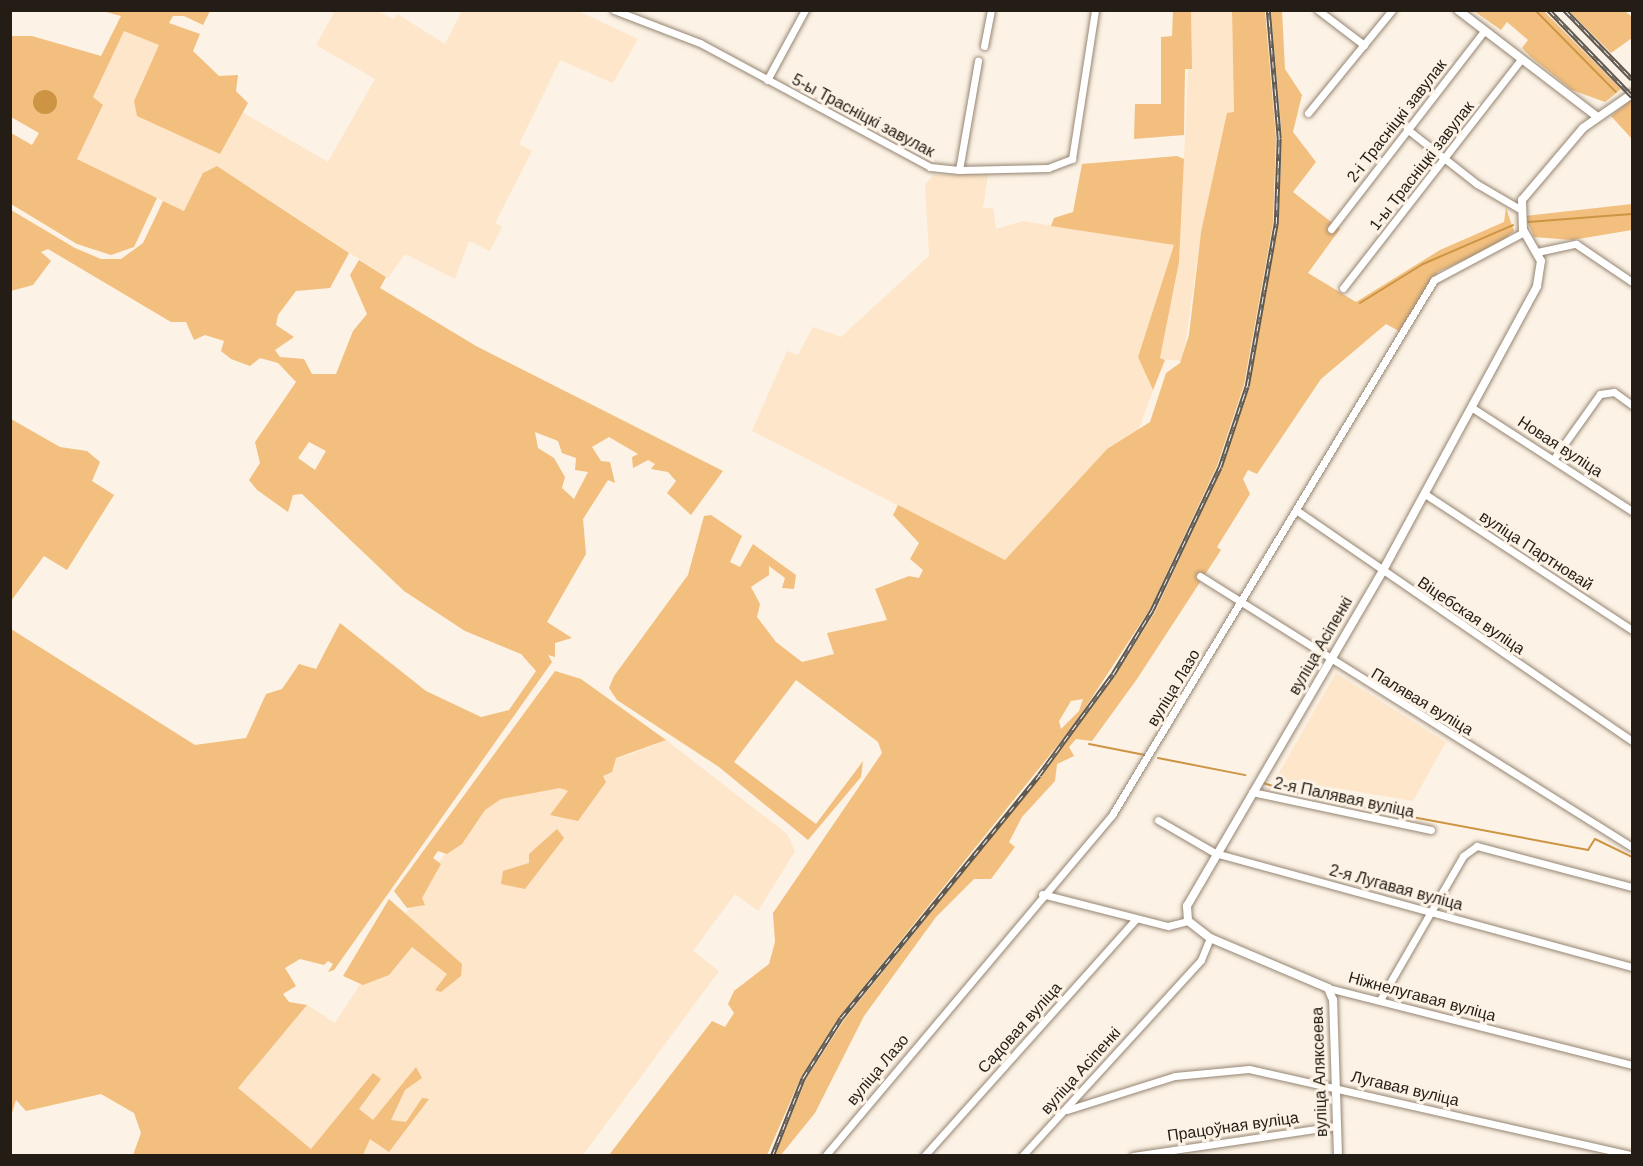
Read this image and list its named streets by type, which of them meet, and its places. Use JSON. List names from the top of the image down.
{
  "streets": {
    "street": [
      "5-ы Трасніцкі завулак",
      "2-і Трасніцкі завулак",
      "1-ы Трасніцкі завулак",
      "Новая вуліца",
      "вуліца Партновай",
      "Віцебская вуліца",
      "вуліца Асіпенкі",
      "вуліца Лазо",
      "Палявая вуліца",
      "2-я Палявая вуліца",
      "2-я Лугавая вуліца",
      "Ніжнелугавая вуліца",
      "Садовая вуліца",
      "вуліца Аляксеева",
      "Лугавая вуліца",
      "Працоўная вуліца"
    ]
  },
  "crossings": [
    ["Новая вуліца", "вуліца Асіпенкі"],
    ["вуліца Партновай", "вуліца Асіпенкі"],
    ["Віцебская вуліца", "вуліца Асіпенкі"],
    ["Віцебская вуліца", "вуліца Лазо"],
    ["вуліца Асіпенкі", "Палявая вуліца"],
    ["вуліца Асіпенкі", "2-я Палявая вуліца"],
    ["вуліца Асіпенкі", "2-я Лугавая вуліца"],
    ["вуліца Асіпенкі", "Ніжнелугавая вуліца"],
    ["вуліца Асіпенкі", "Лугавая вуліца"],
    ["вуліца Лазо", "Палявая вуліца"],
    ["Ніжнелугавая вуліца", "вуліца Аляксеева"],
    ["вуліца Аляксеева", "Лугавая вуліца"],
    ["вуліца Аляксеева", "Працоўная вуліца"]
  ]
}
